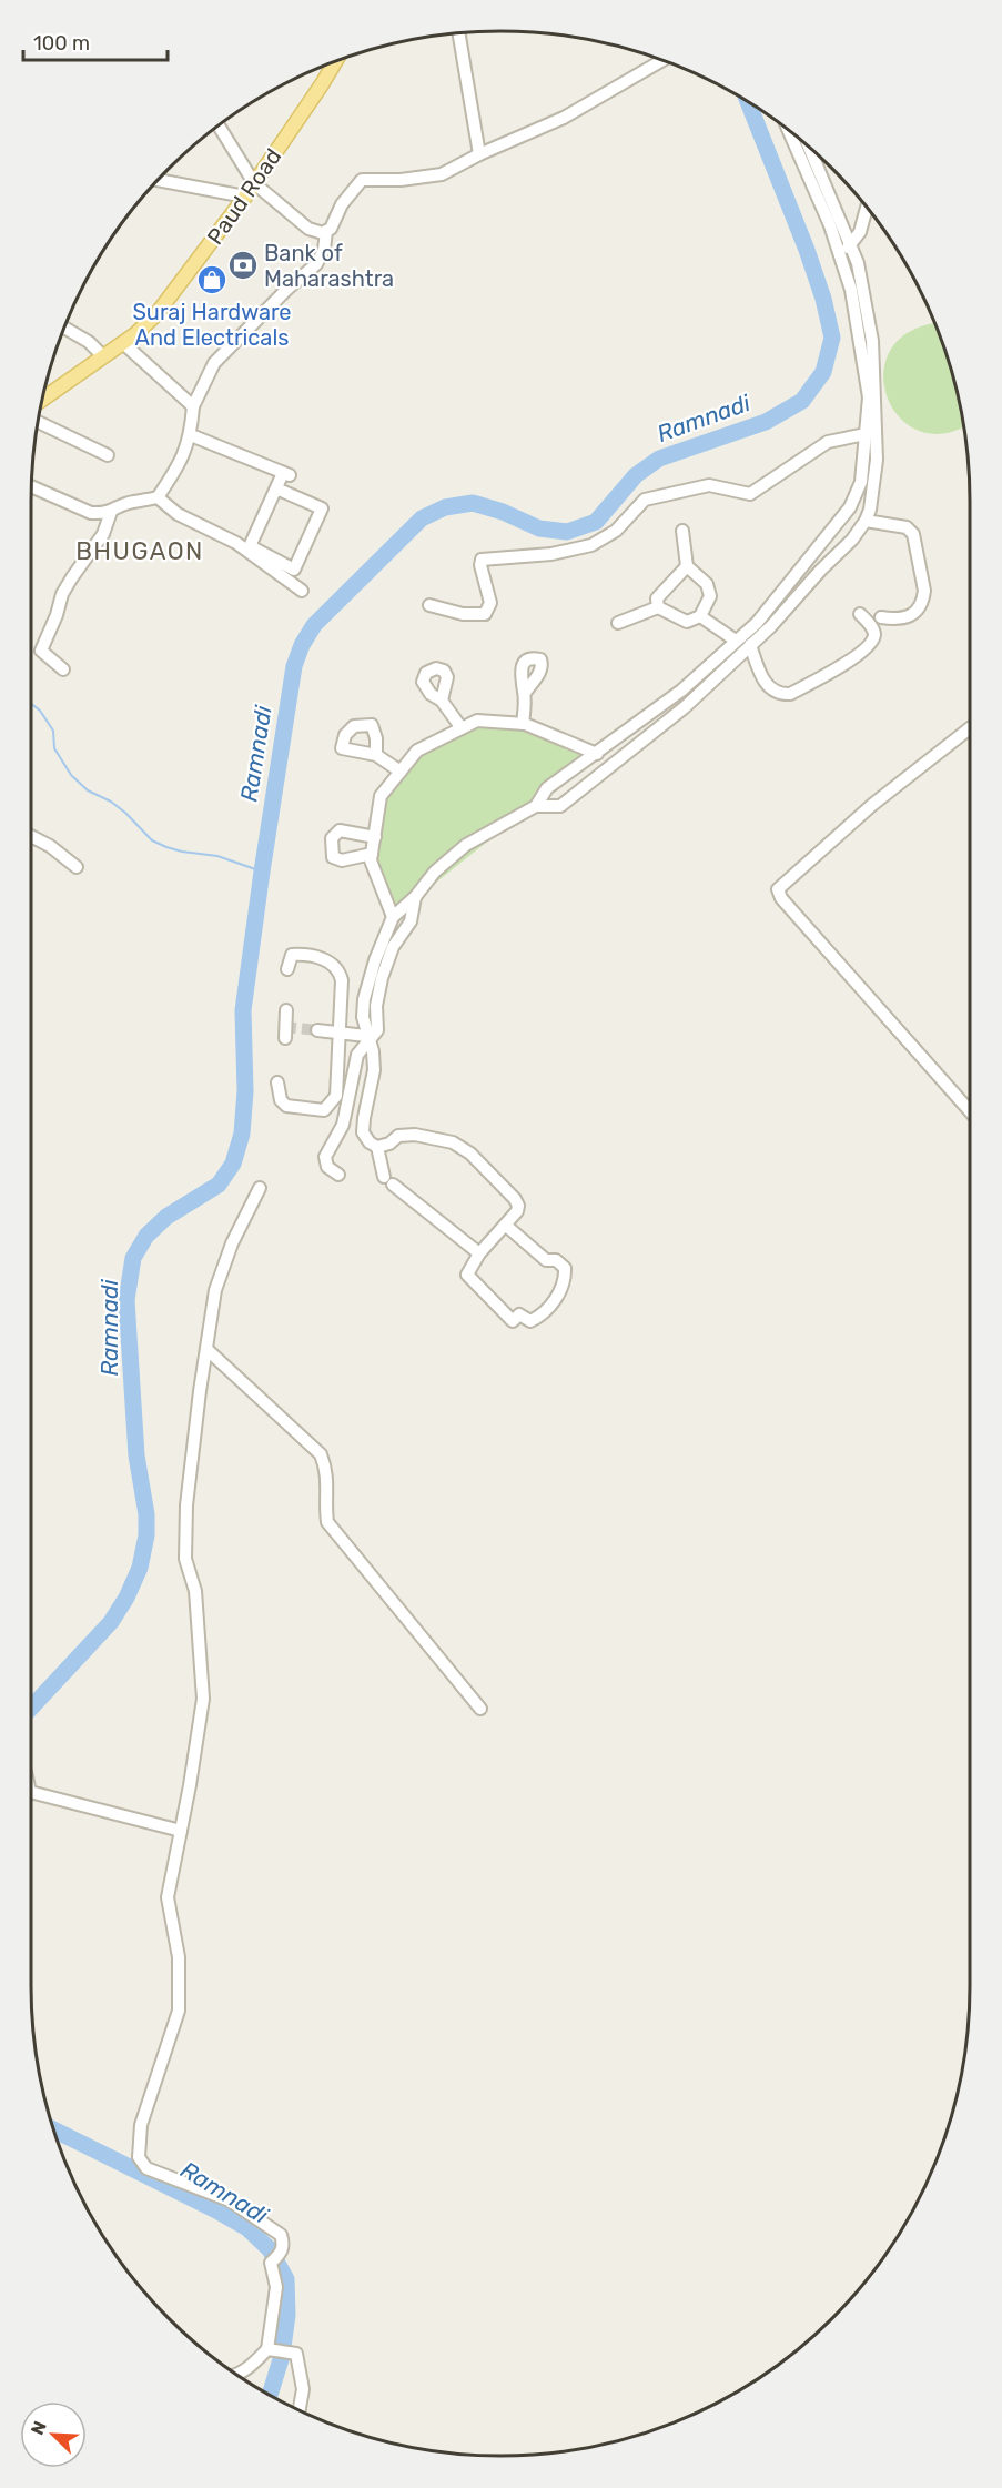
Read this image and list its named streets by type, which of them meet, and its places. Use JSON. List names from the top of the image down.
{
  "streets": {
    "main road": ["Paud Road"]
  },
  "districts": ["BHUGAON"],
  "water": ["Ramnadi"],
  "places": {
    "bank": ["Bank of Maharashtra"],
    "shop": ["Suraj Hardware And Electricals"]
  },
  "scale_bar": "100 m",
  "north": "top left"
}
